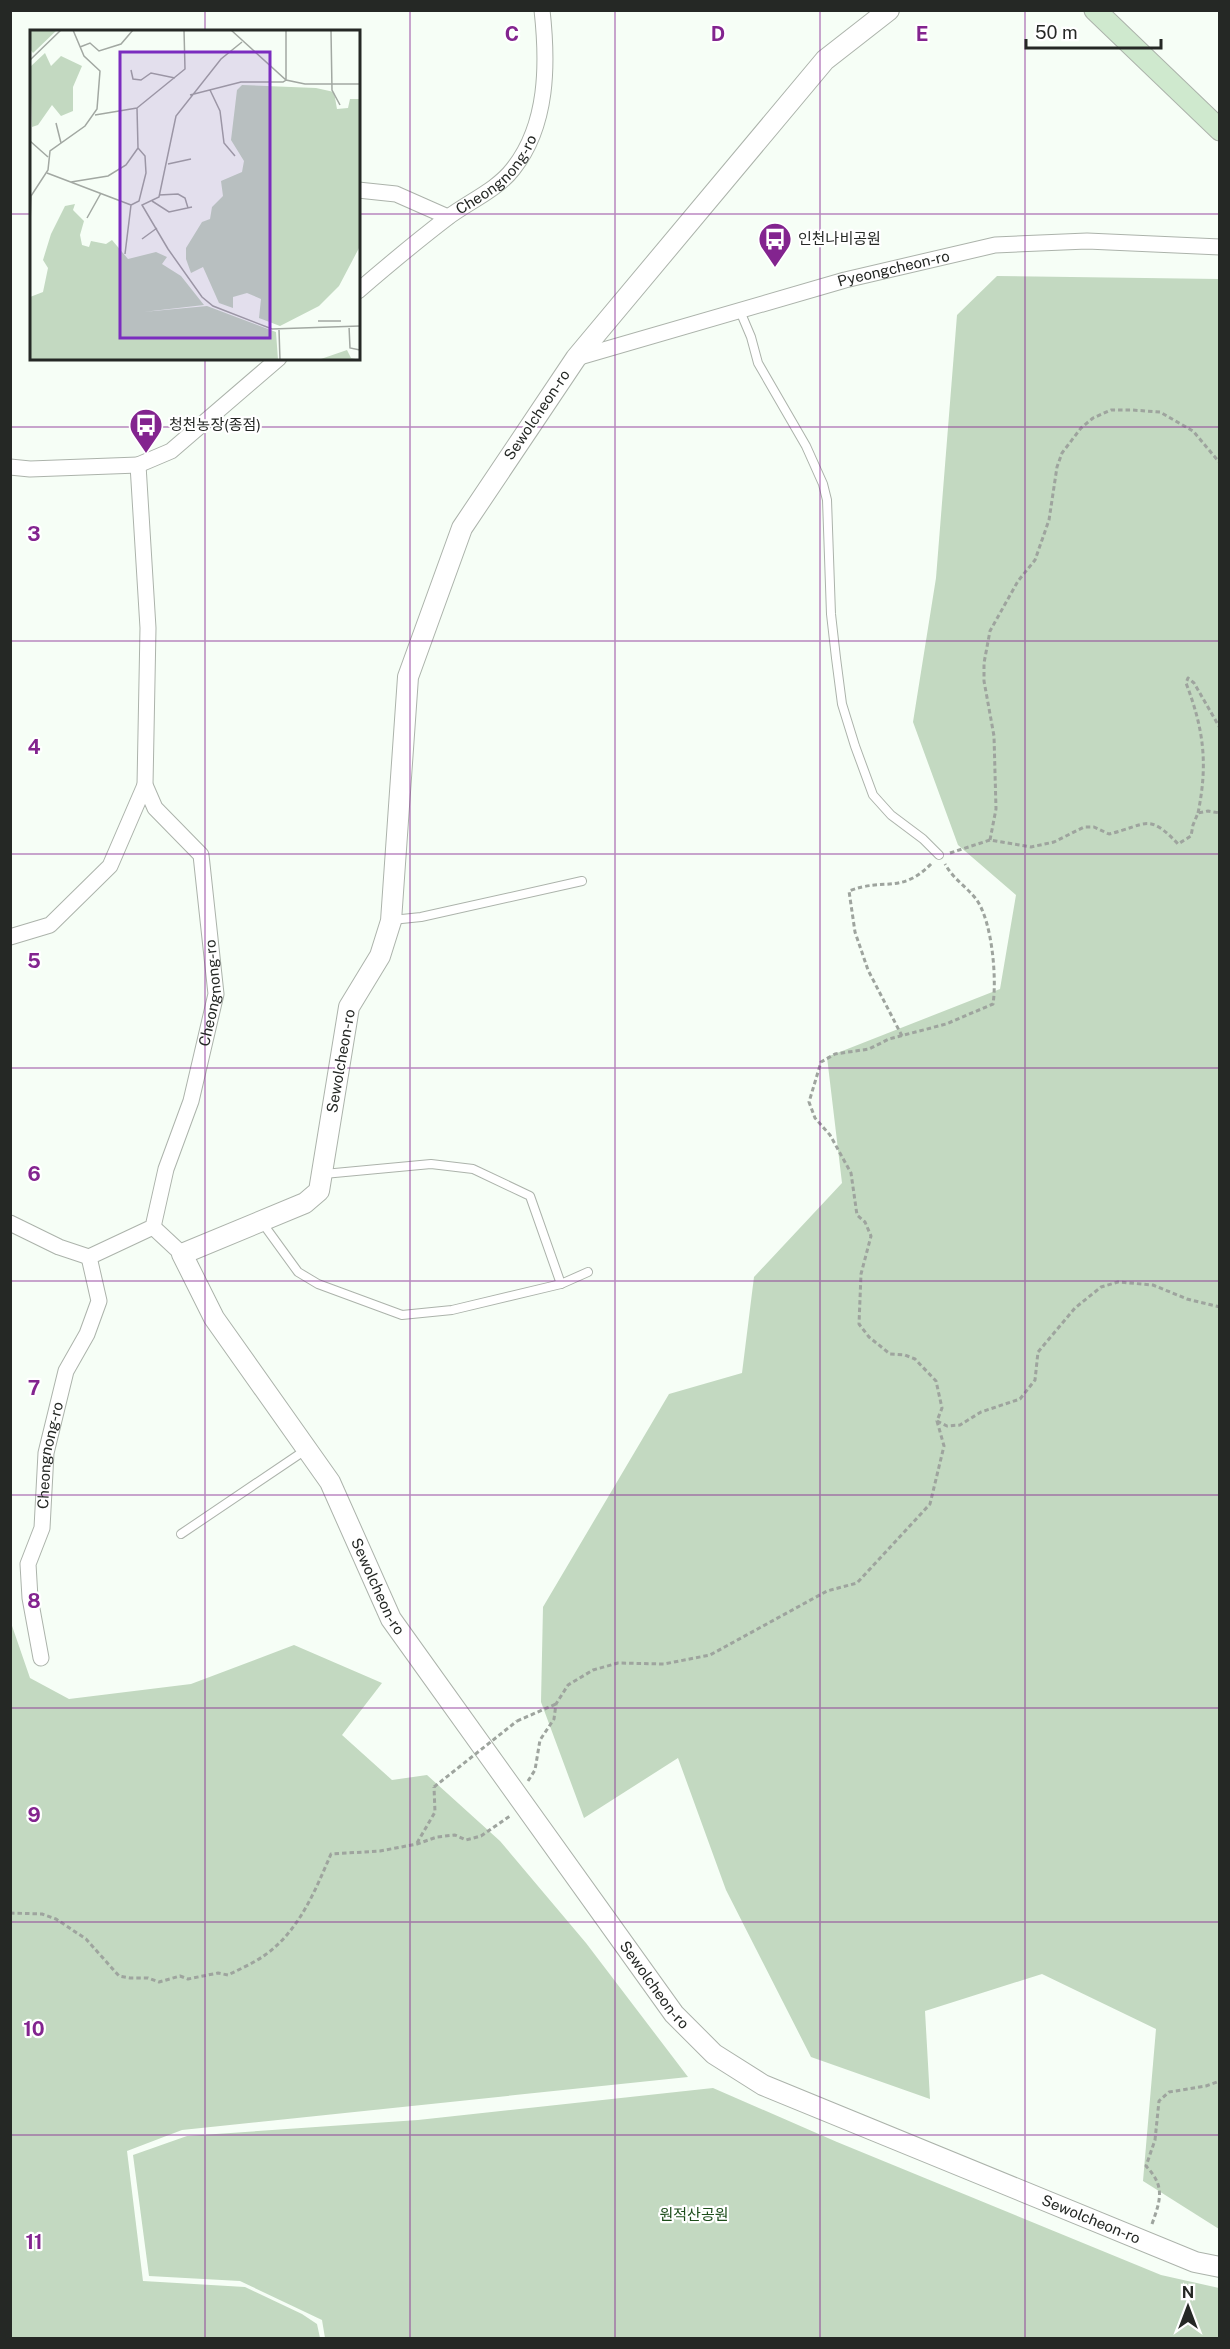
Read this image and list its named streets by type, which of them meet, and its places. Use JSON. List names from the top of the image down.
{
  "streets": {
    "street": ["Cheongnong-ro", "Pyeongcheon-ro", "Sewolcheon-ro"]
  },
  "crossings": [
    ["Cheongnong-ro", "Sewolcheon-ro"],
    ["Pyeongcheon-ro", "Sewolcheon-ro"]
  ],
  "parks": ["원적산공원"],
  "places": {
    "bus stop": ["인천나비공원", "청천농장(종점)"]
  },
  "scale_bar": "50 m",
  "north": "top",
  "grid": {
    "columns": ["C", "D", "E"],
    "rows": [
      "3",
      "4",
      "5",
      "6",
      "7",
      "8",
      "9",
      "10",
      "11"
    ]
  }
}
